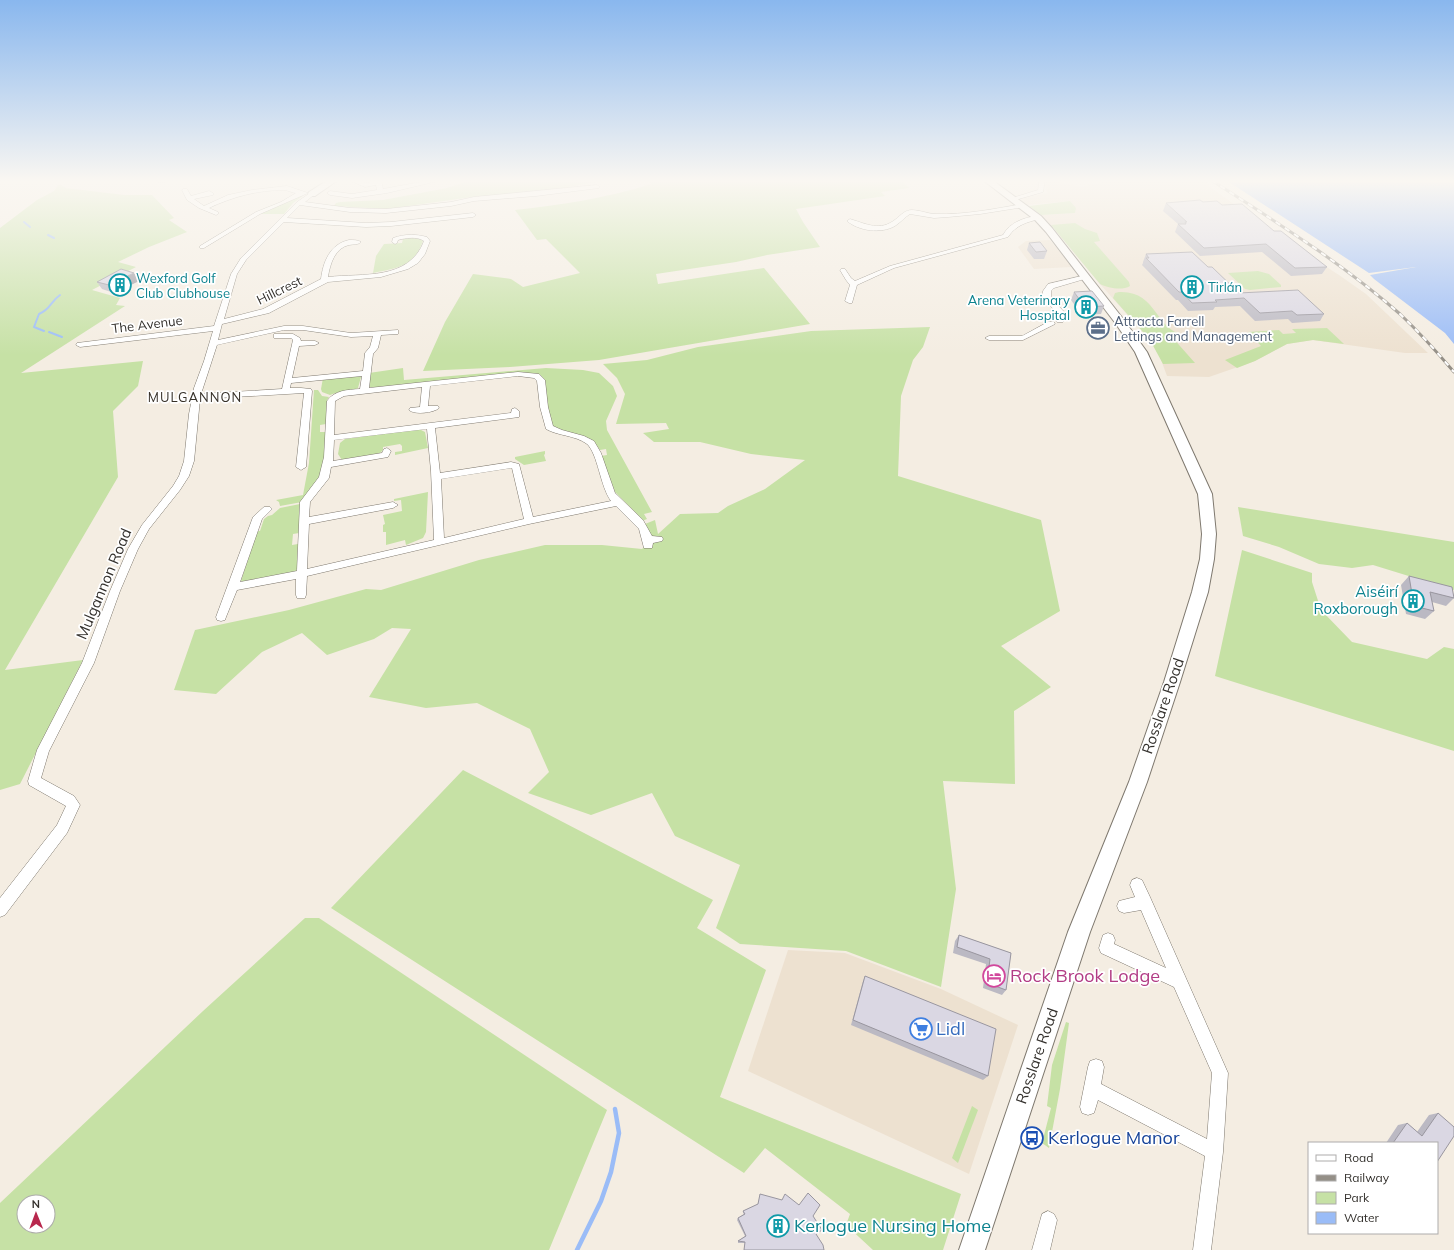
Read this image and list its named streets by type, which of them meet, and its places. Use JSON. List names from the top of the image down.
{
  "streets": {
    "main road": ["Rosslare Road"],
    "street": ["Hillcrest", "The Avenue", "Mulgannon Road"]
  },
  "crossings": [
    ["Hillcrest", "The Avenue"],
    ["Hillcrest", "Mulgannon Road"],
    ["The Avenue", "Mulgannon Road"]
  ],
  "districts": ["MULGANNON"],
  "places": {
    "building": [
      "Wexford Golf Club Clubhouse",
      "Tirlán",
      "Arena Veterinary Hospital",
      "Aiséirí Roxborough",
      "Kerlogue Nursing Home"
    ],
    "office": ["Attracta Farrell Lettings and Management"],
    "hotel": ["Rock Brook Lodge"],
    "supermarket": ["Lidl"],
    "bus stop": ["Kerlogue Manor"]
  },
  "legend": [
    "Road",
    "Railway",
    "Park",
    "Water"
  ],
  "north": "top"
}
